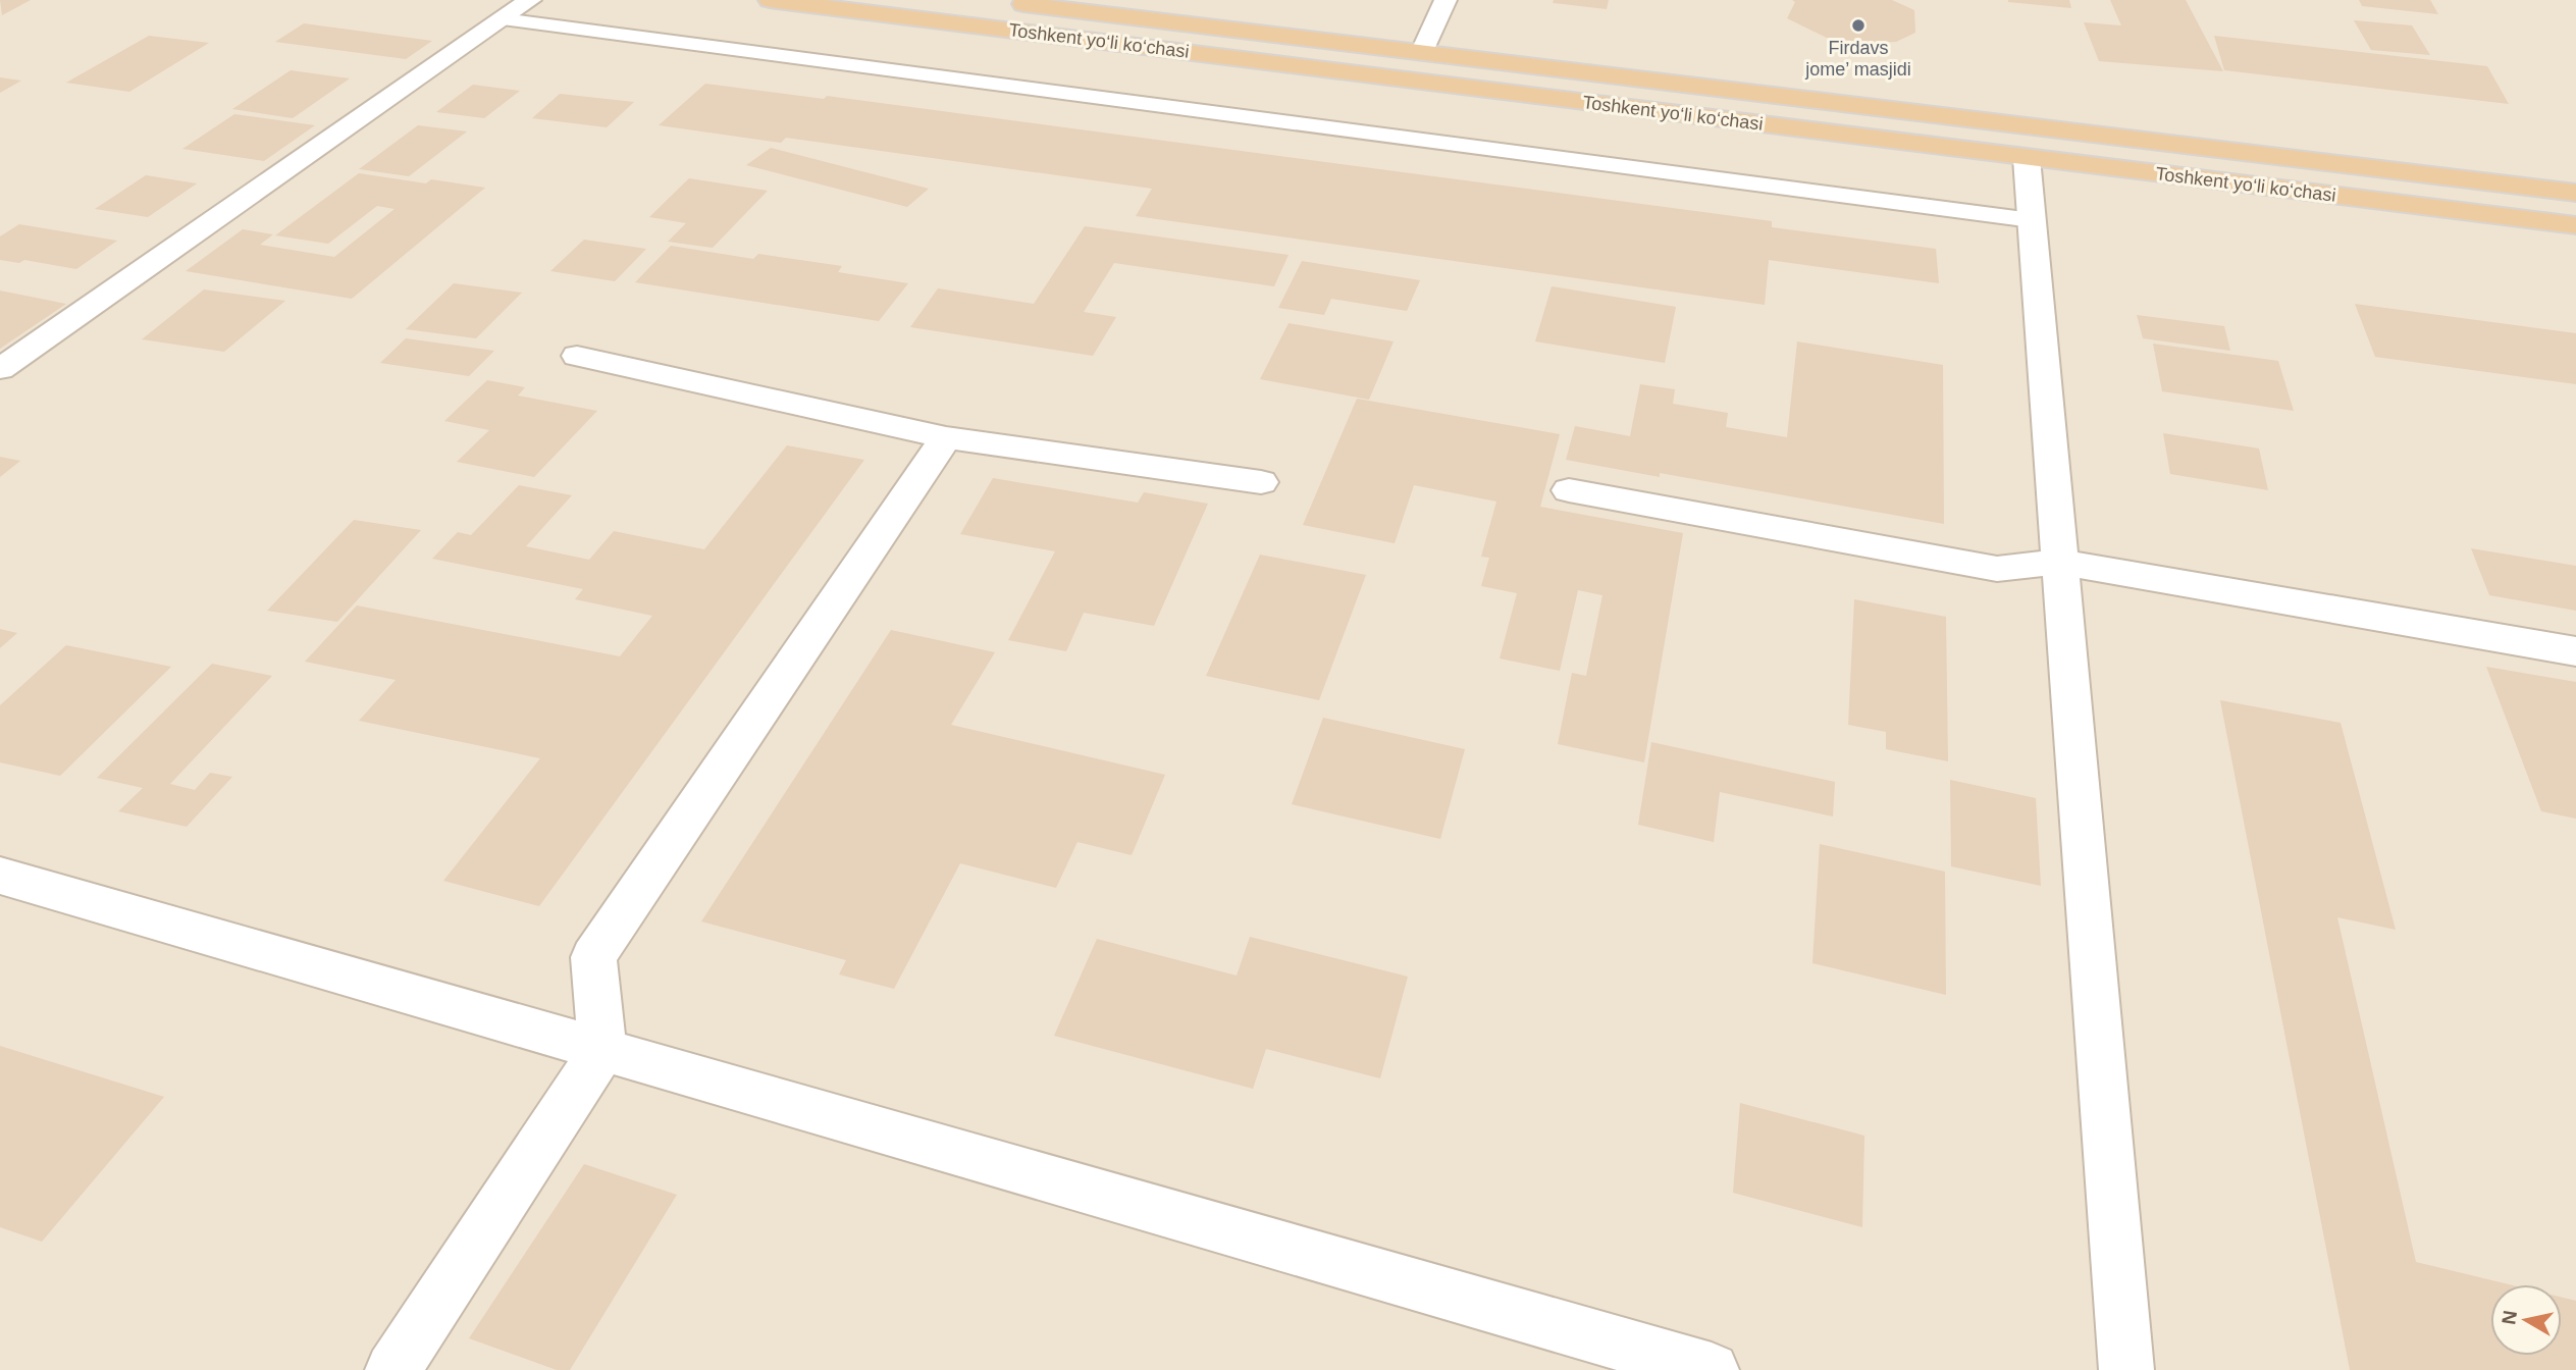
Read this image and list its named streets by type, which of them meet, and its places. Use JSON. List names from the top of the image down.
{
  "streets": {
    "highway": ["Toshkent yo‘li ko‘chasi"]
  },
  "places": ["Firdavs jome’ masjidi"],
  "north": "left"
}
